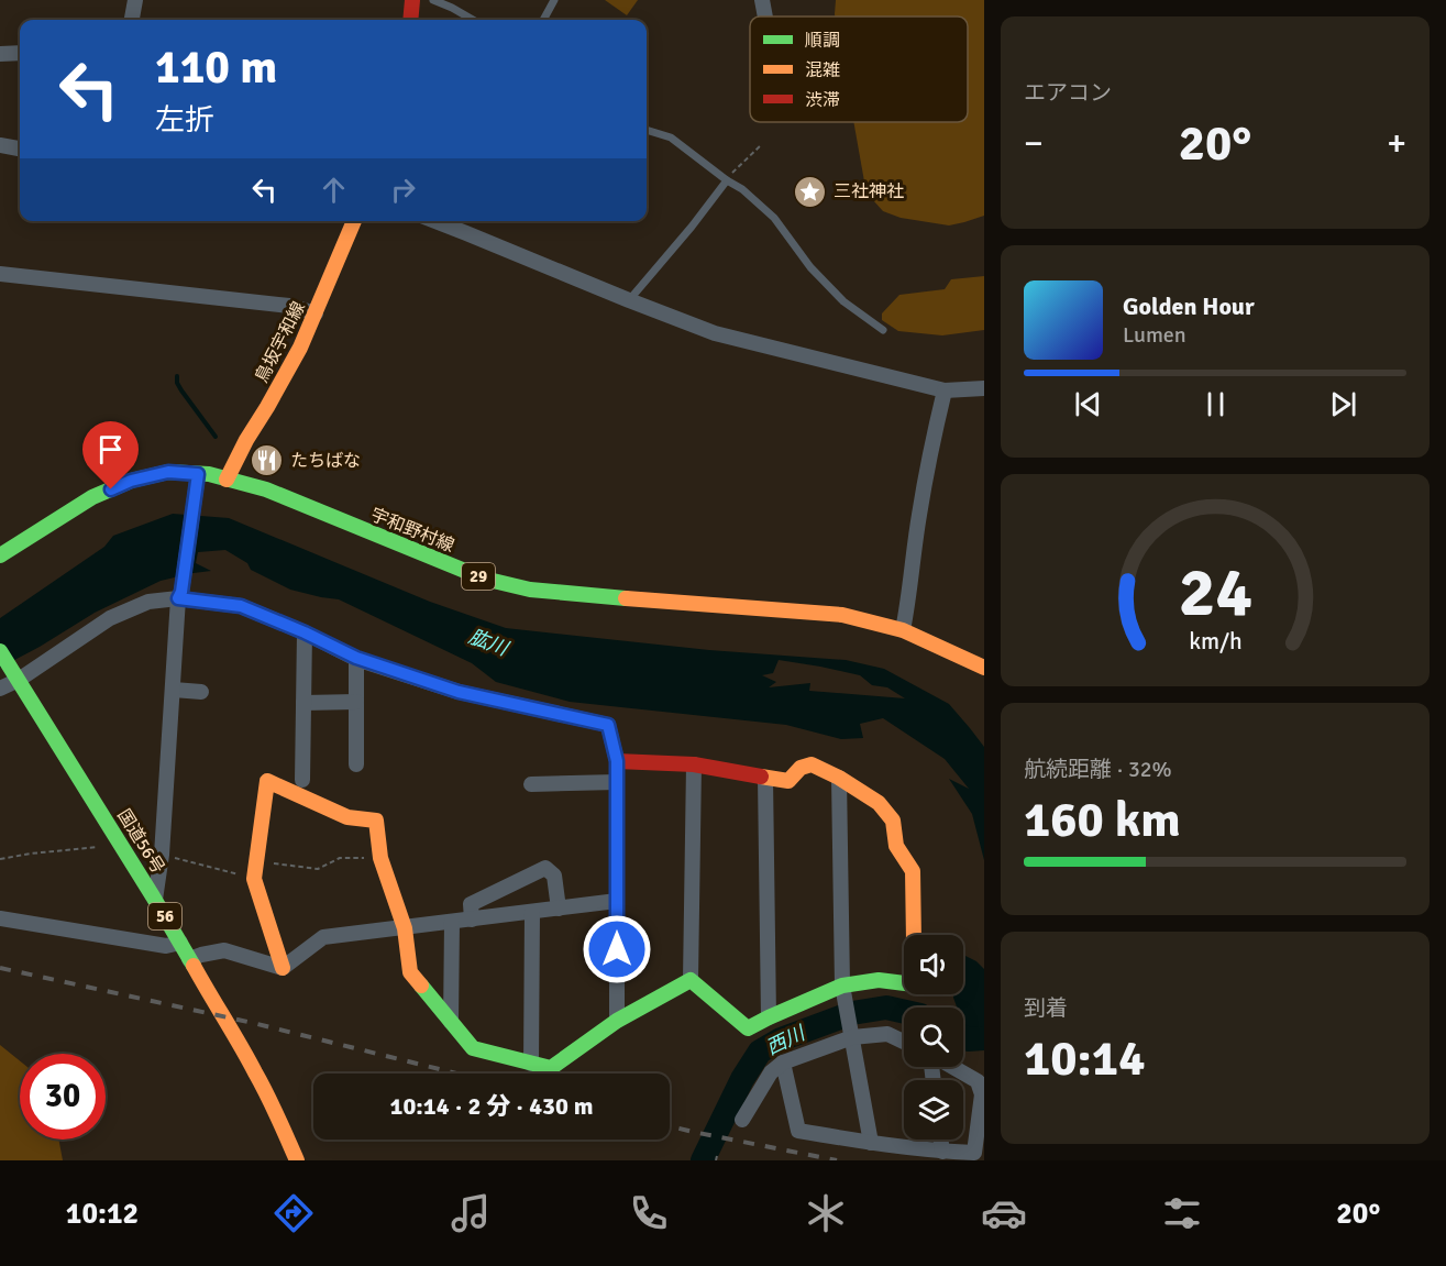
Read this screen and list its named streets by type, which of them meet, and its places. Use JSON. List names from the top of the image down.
{
  "streets": {
    "main road": [
      "鳥坂宇和線",
      "宇和野村線",
      "29",
      "国道56号",
      "56"
    ]
  },
  "crossings": [
    ["鳥坂宇和線", "宇和野村線"]
  ],
  "water": ["肱川", "西川"],
  "places": {
    "place": ["三社神社"],
    "restaurant": ["たちばな"]
  },
  "legend": ["順調", "混雑", "渋滞"],
  "page": {
    "tile": [
      "エアコン",
      ["航続距離 · 32%", "160 km"],
      ["到着", "10:14"]
    ],
    "turn": ["110 m", "左折"],
    "heat": ["−", "20°", "+"],
    "song": ["Golden Hour", "Lumen"],
    "limit": "30",
    "trip": "10:14 · 2 分 · 430 m",
    "tabs": ["10:12", "20°"],
    "gauge": ["24", "km/h"]
  }
}
